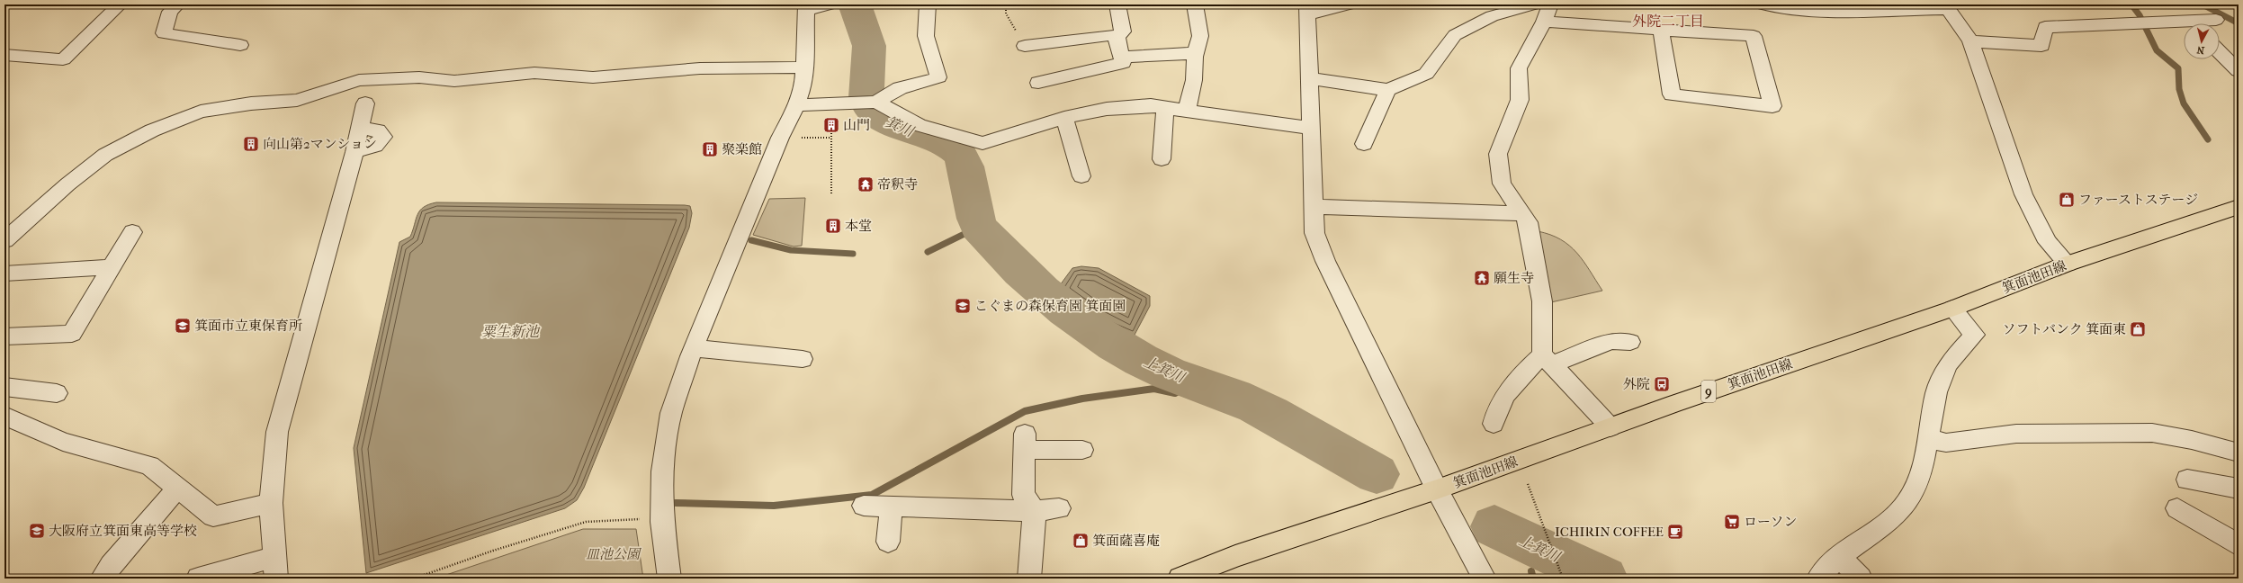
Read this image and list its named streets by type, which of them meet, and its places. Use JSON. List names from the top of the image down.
{
  "streets": {
    "main road": ["箕面池田線", "9"]
  },
  "districts": ["外院二丁目"],
  "water": ["箕川", "粟生新池", "上箕川"],
  "parks": ["皿池公園"],
  "places": {
    "building": [
      "山門",
      "向山第2マンション",
      "聚楽館",
      "本堂"
    ],
    "temple": ["帝釈寺", "願生寺"],
    "shop": ["ファーストステージ", "ソフトバンク 箕面東", "箕面薩喜庵"],
    "school or university": ["こぐまの森保育園 箕面園", "箕面市立東保育所", "大阪府立箕面東高等学校"],
    "bus stop": ["外院"],
    "supermarket": ["ローソン"],
    "cafe": ["ICHIRIN COFFEE"]
  },
  "north": "bottom"
}
